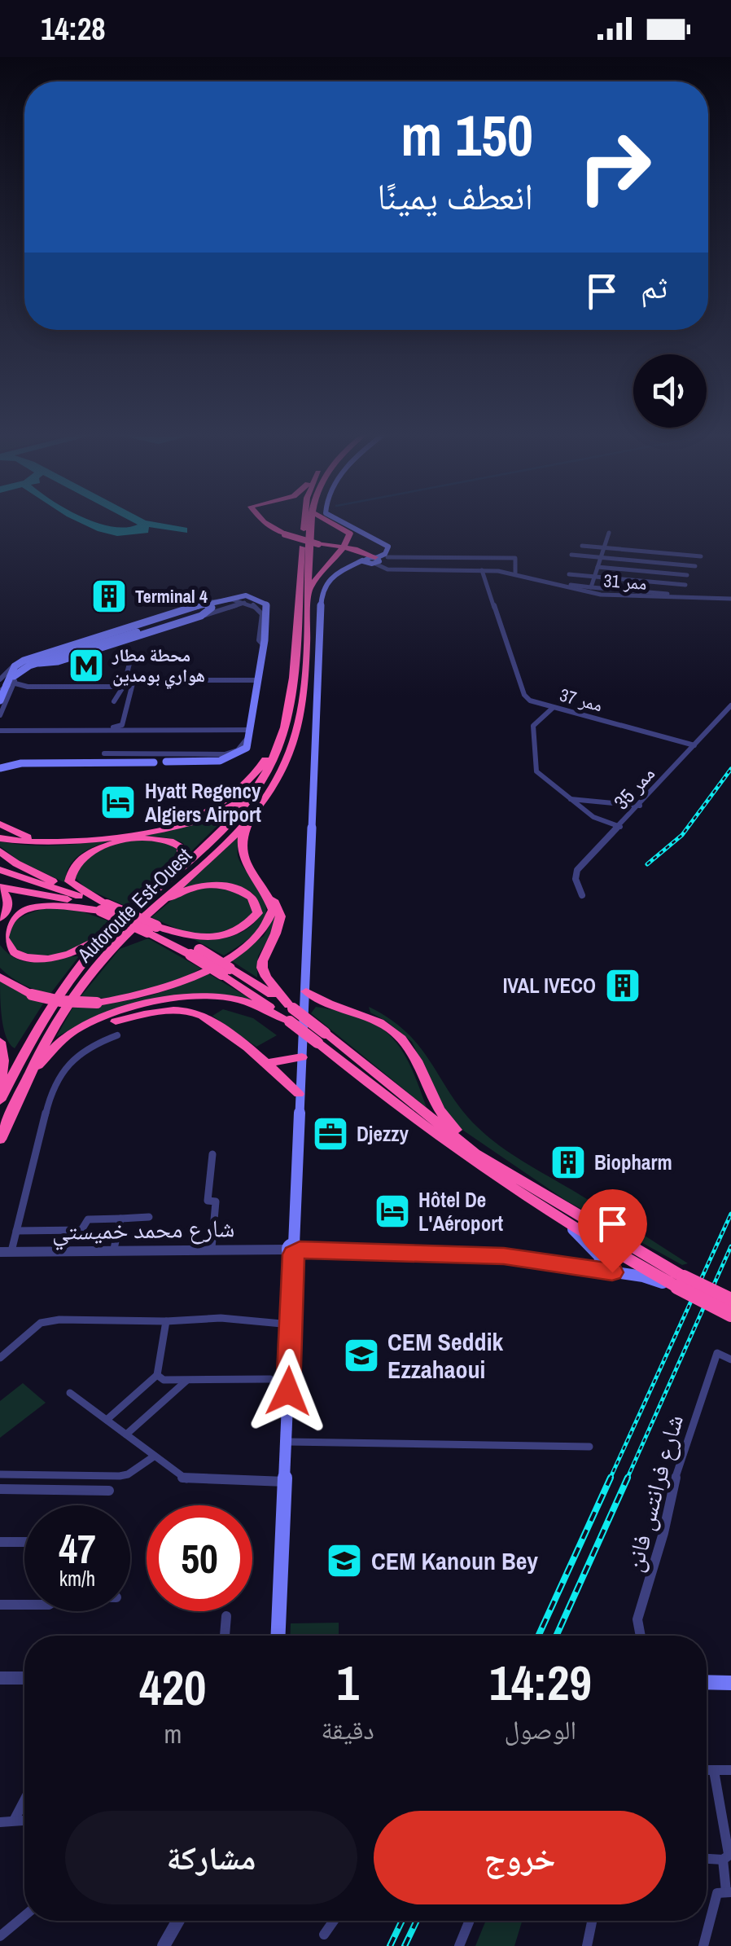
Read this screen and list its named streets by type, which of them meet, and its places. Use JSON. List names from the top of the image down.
{
  "streets": {
    "highway": ["Autoroute Est-Ouest"],
    "street": [
      "ممر 31",
      "ممر 37",
      "ممر 35",
      "شارع محمد خميستي",
      "شارع فرانتس فانن"
    ]
  },
  "crossings": [
    ["ممر 31", "ممر 37"],
    ["ممر 37", "ممر 35"]
  ],
  "places": {
    "building": ["Terminal 4", "IVAL IVECO", "Biopharm"],
    "metro station": ["محطة مطار هواري بومدين"],
    "hotel": ["Hyatt Regency Algiers Airport", "Hôtel De L'Aéroport"],
    "office": ["Djezzy"],
    "school or university": ["CEM Seddik Ezzahaoui", "CEM Kanoun Bey"]
  },
  "page": {
    "status": "14:28",
    "turn": ["150 m", "انعطف يمينًا"],
    "then": "ثم",
    "speed": "47 km/h",
    "limit": "50",
    "eta": [
      "14:29",
      "الوصول",
      "1",
      "دقيقة",
      "420",
      "m"
    ],
    "buttons": ["خروج", "مشاركة"]
  }
}
